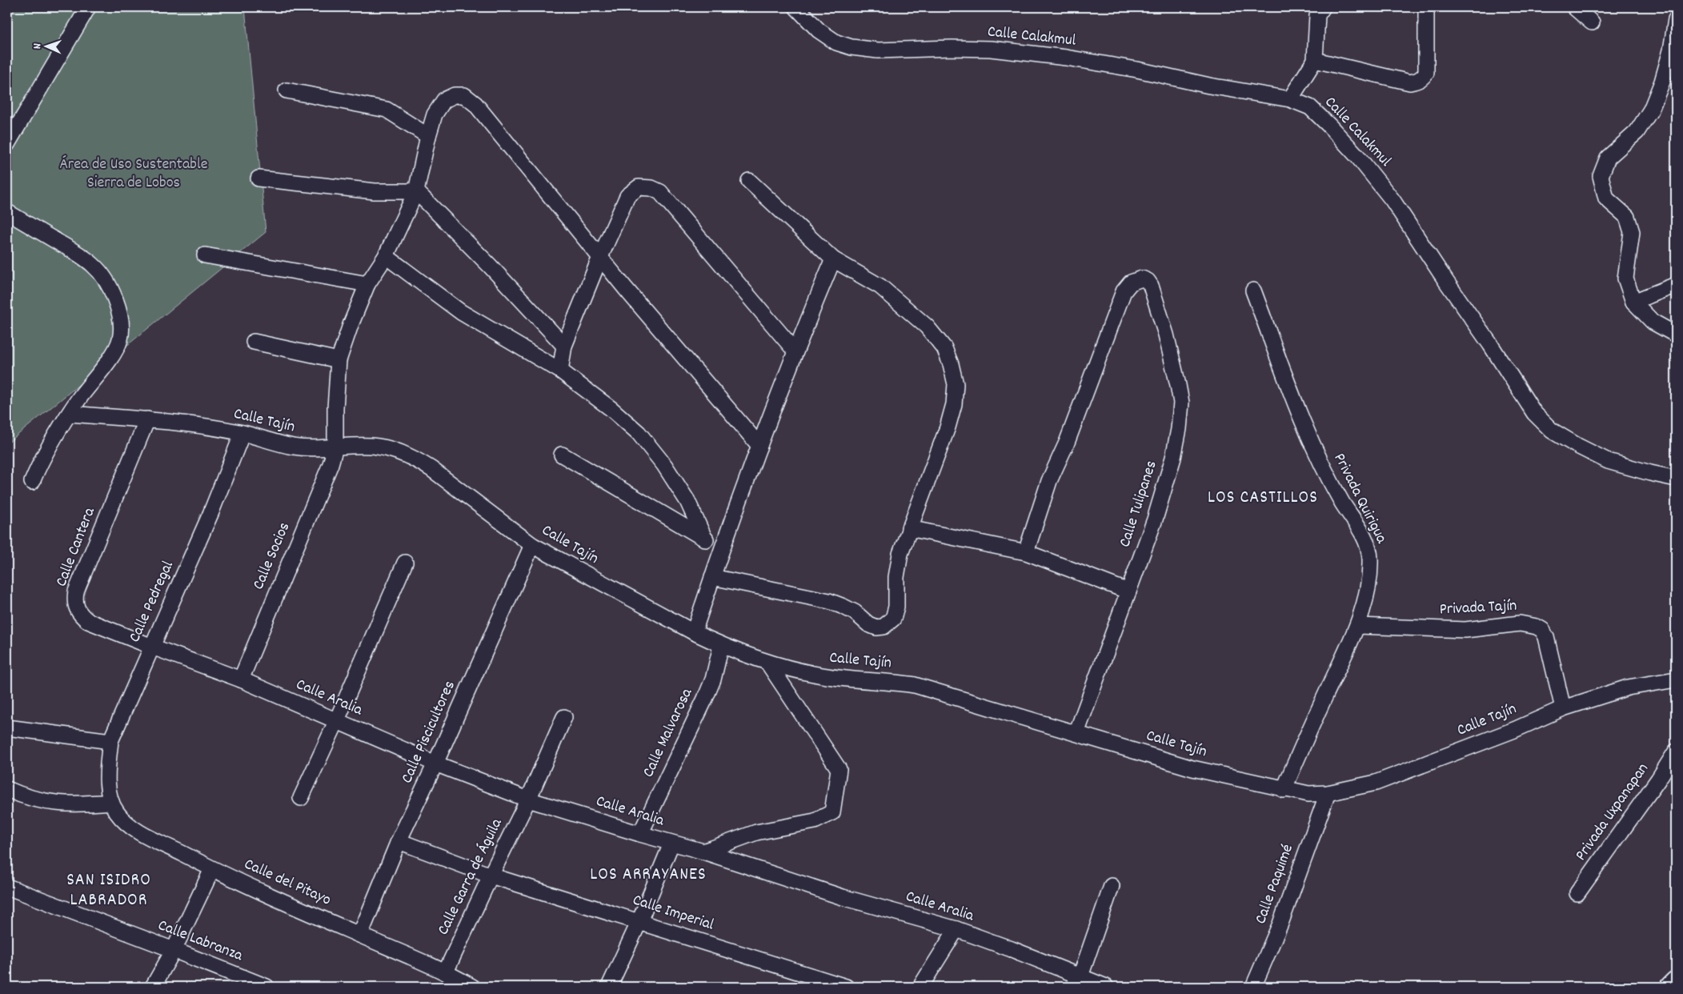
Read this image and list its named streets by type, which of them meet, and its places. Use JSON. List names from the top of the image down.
{
  "streets": {
    "street": [
      "Calle Calakmul",
      "Calle Tajín",
      "Privada Quirigua",
      "Calle Tulipanes",
      "Calle Cantera",
      "Calle Socios",
      "Calle Pedregal",
      "Privada Tajín",
      "Calle Aralia",
      "Calle Piscicultores",
      "Calle Malvarosa",
      "Privada Uxpanapan",
      "Calle Garra de Águila",
      "Calle del Pitayo",
      "Calle Paquimé",
      "Calle Imperial",
      "Calle Labranza"
    ]
  },
  "crossings": [
    ["Calle Tajín", "Privada Quirigua"],
    ["Calle Tajín", "Calle Tulipanes"],
    ["Calle Tajín", "Calle Cantera"],
    ["Calle Tajín", "Calle Socios"],
    ["Calle Tajín", "Calle Pedregal"],
    ["Calle Tajín", "Privada Tajín"],
    ["Calle Tajín", "Calle Piscicultores"],
    ["Calle Tajín", "Calle Malvarosa"],
    ["Calle Tajín", "Calle Paquimé"],
    ["Privada Quirigua", "Privada Tajín"],
    ["Calle Cantera", "Calle Pedregal"],
    ["Calle Cantera", "Calle Aralia"],
    ["Calle Socios", "Calle Aralia"],
    ["Calle Pedregal", "Calle Aralia"],
    ["Calle Pedregal", "Calle del Pitayo"],
    ["Calle Aralia", "Calle Piscicultores"],
    ["Calle Aralia", "Calle Malvarosa"],
    ["Calle Aralia", "Calle Garra de Águila"],
    ["Calle Piscicultores", "Calle del Pitayo"],
    ["Calle Piscicultores", "Calle Imperial"],
    ["Calle Garra de Águila", "Calle del Pitayo"],
    ["Calle Garra de Águila", "Calle Imperial"]
  ],
  "districts": ["LOS CASTILLOS", "LOS ARRAYANES", "SAN ISIDRO LABRADOR"],
  "parks": ["Área de Uso Sustentable Sierra de Lobos"],
  "north": "left"
}
